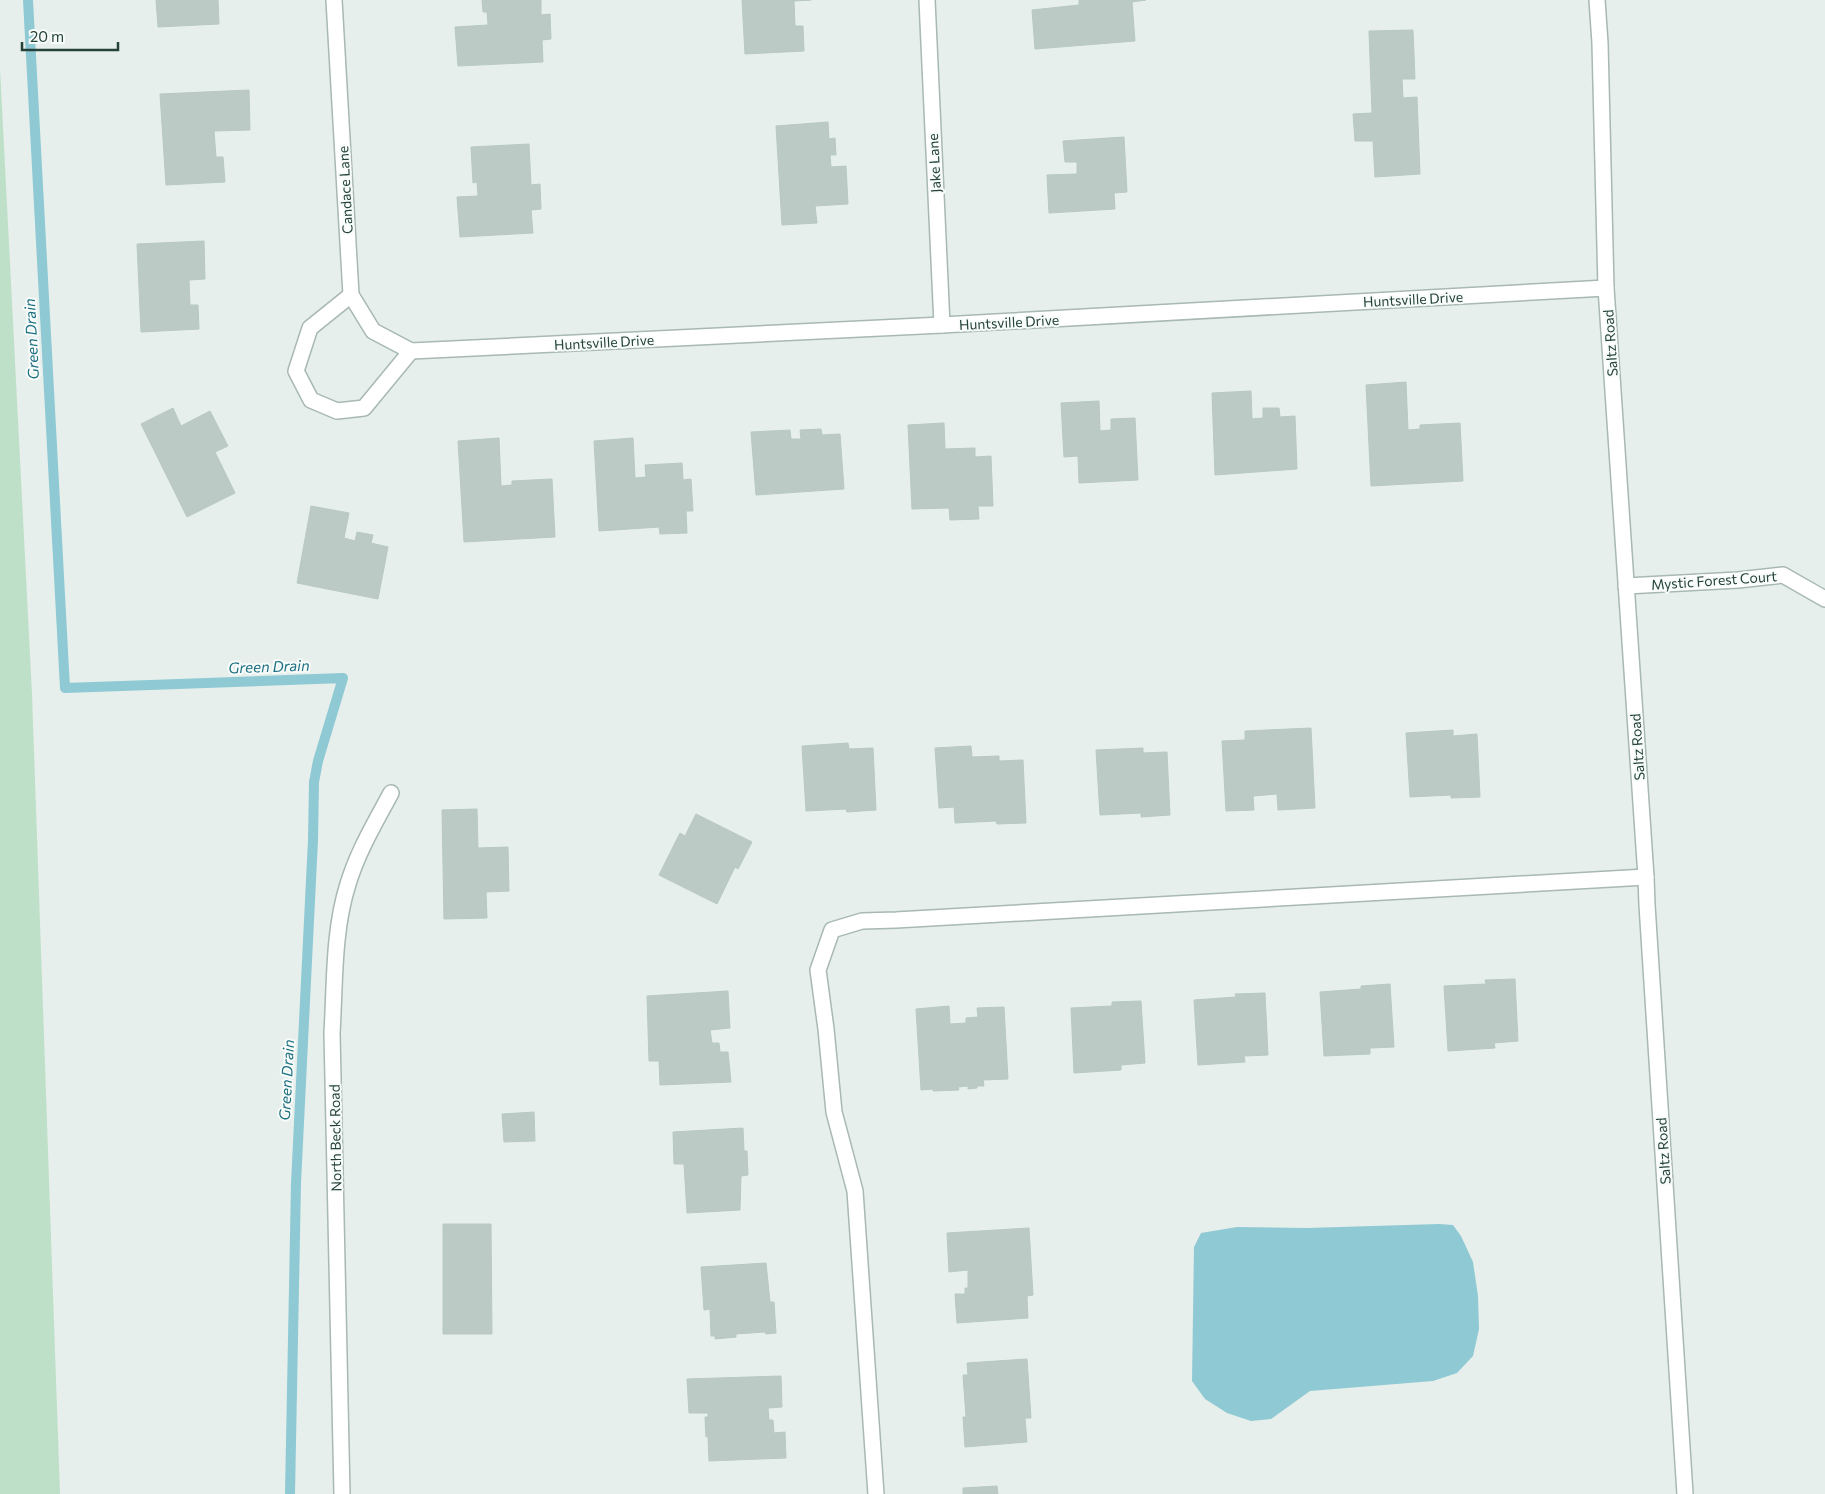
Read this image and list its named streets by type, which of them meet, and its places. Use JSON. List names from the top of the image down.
{
  "streets": {
    "street": [
      "Jake Lane",
      "Candace Lane",
      "Huntsville Drive",
      "Saltz Road",
      "Mystic Forest Court",
      "North Beck Road"
    ]
  },
  "crossings": [
    ["Jake Lane", "Huntsville Drive"],
    ["Candace Lane", "Huntsville Drive"],
    ["Huntsville Drive", "Saltz Road"],
    ["Saltz Road", "Mystic Forest Court"]
  ],
  "water": ["Green Drain"],
  "scale_bar": "20 m"
}
